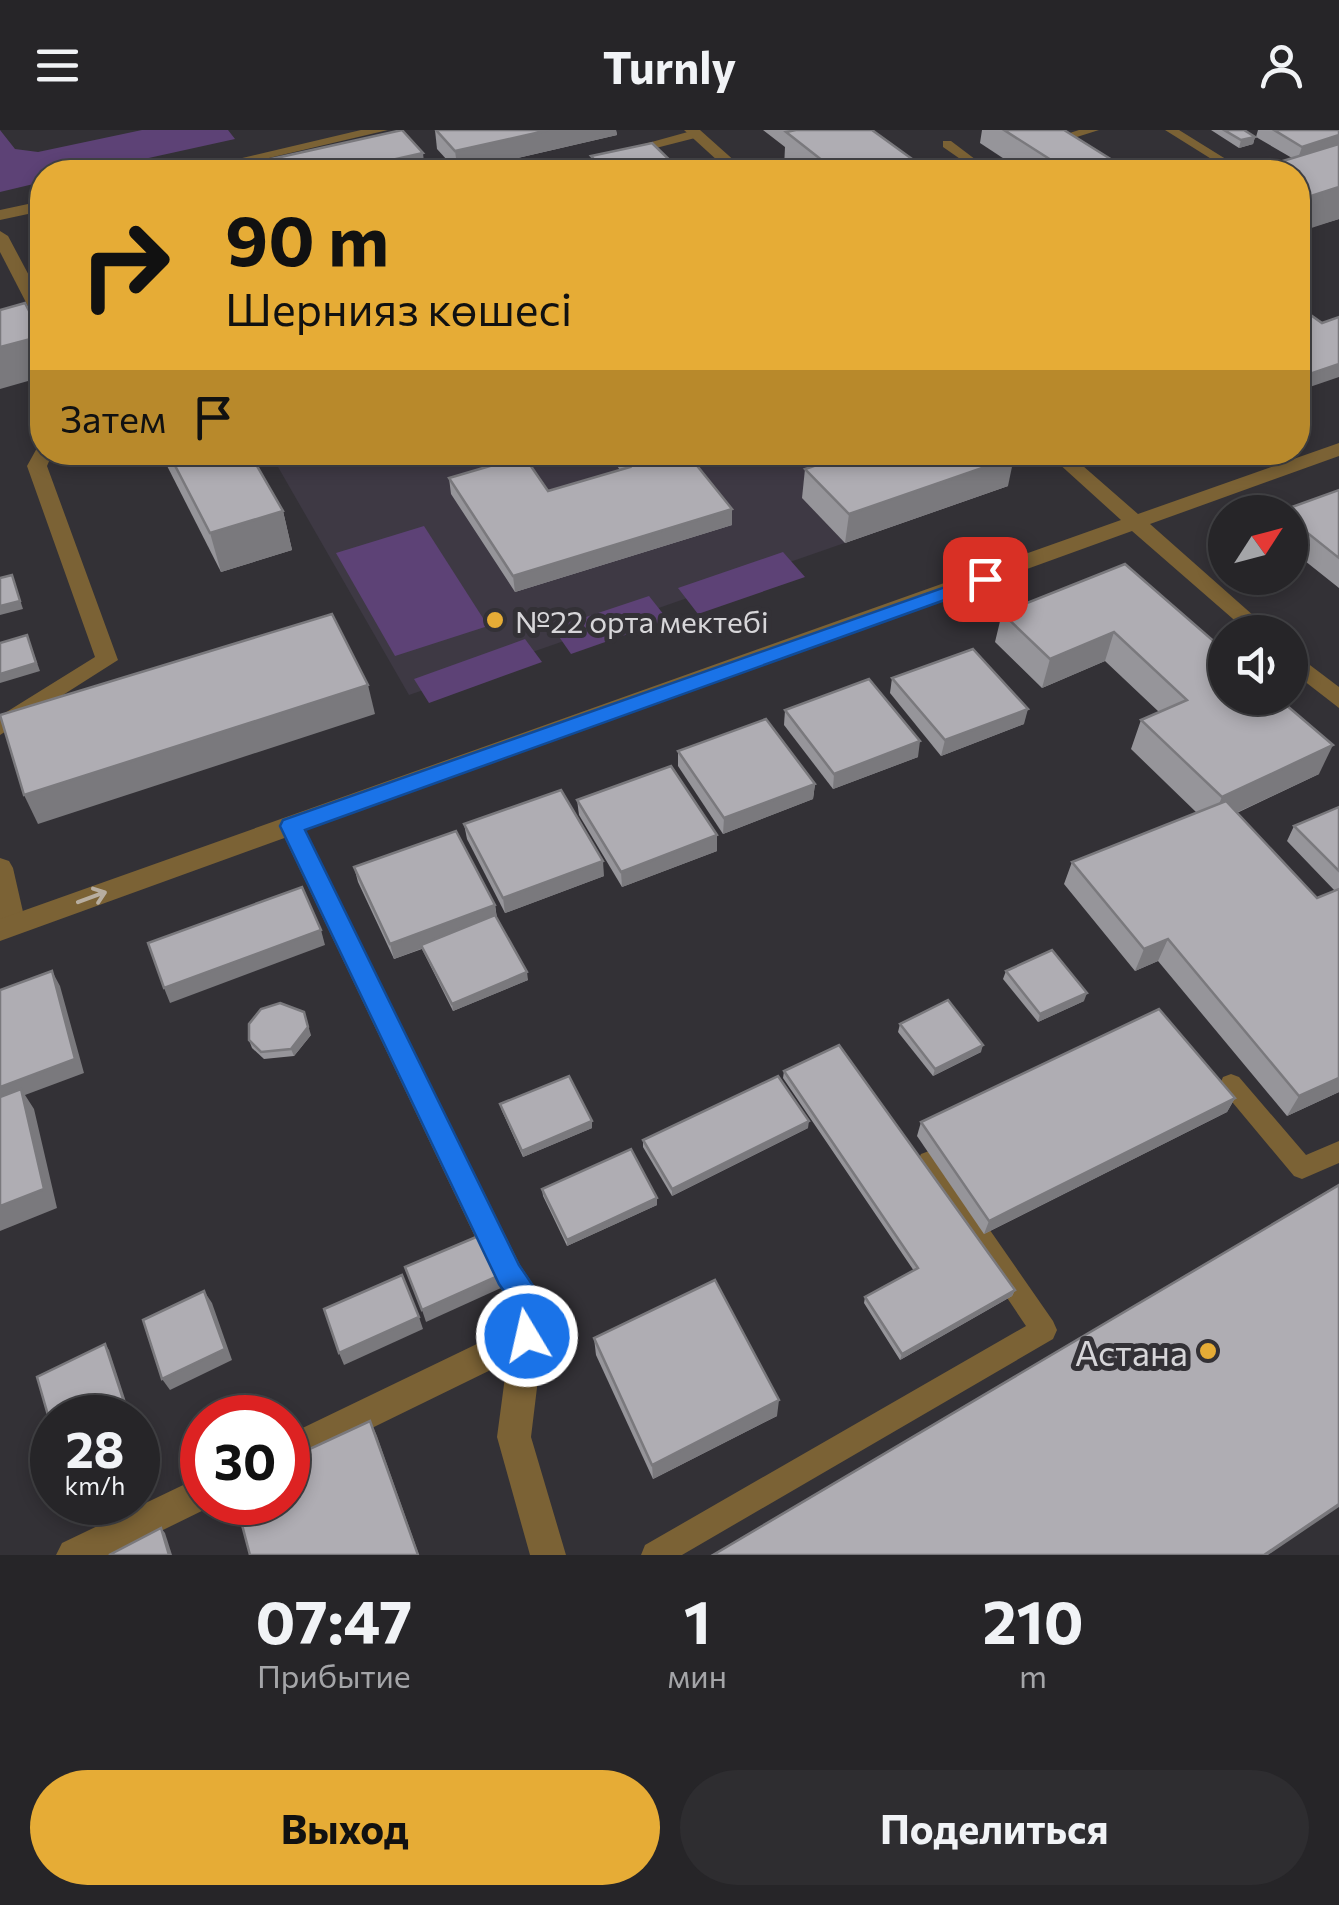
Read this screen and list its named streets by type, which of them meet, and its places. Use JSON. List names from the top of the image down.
{
  "places": ["№22 орта мектебі", "Астана"],
  "north": "top right",
  "page": {
    "header": "Turnly",
    "turn": ["90 m", "Шернияз көшесі"],
    "then": "Затем",
    "speed": "28 km/h",
    "limit": "30",
    "eta": [
      "07:47",
      "Прибытие",
      "1",
      "мин",
      "210",
      "m"
    ],
    "buttons": ["Выход", "Поделиться"]
  }
}
